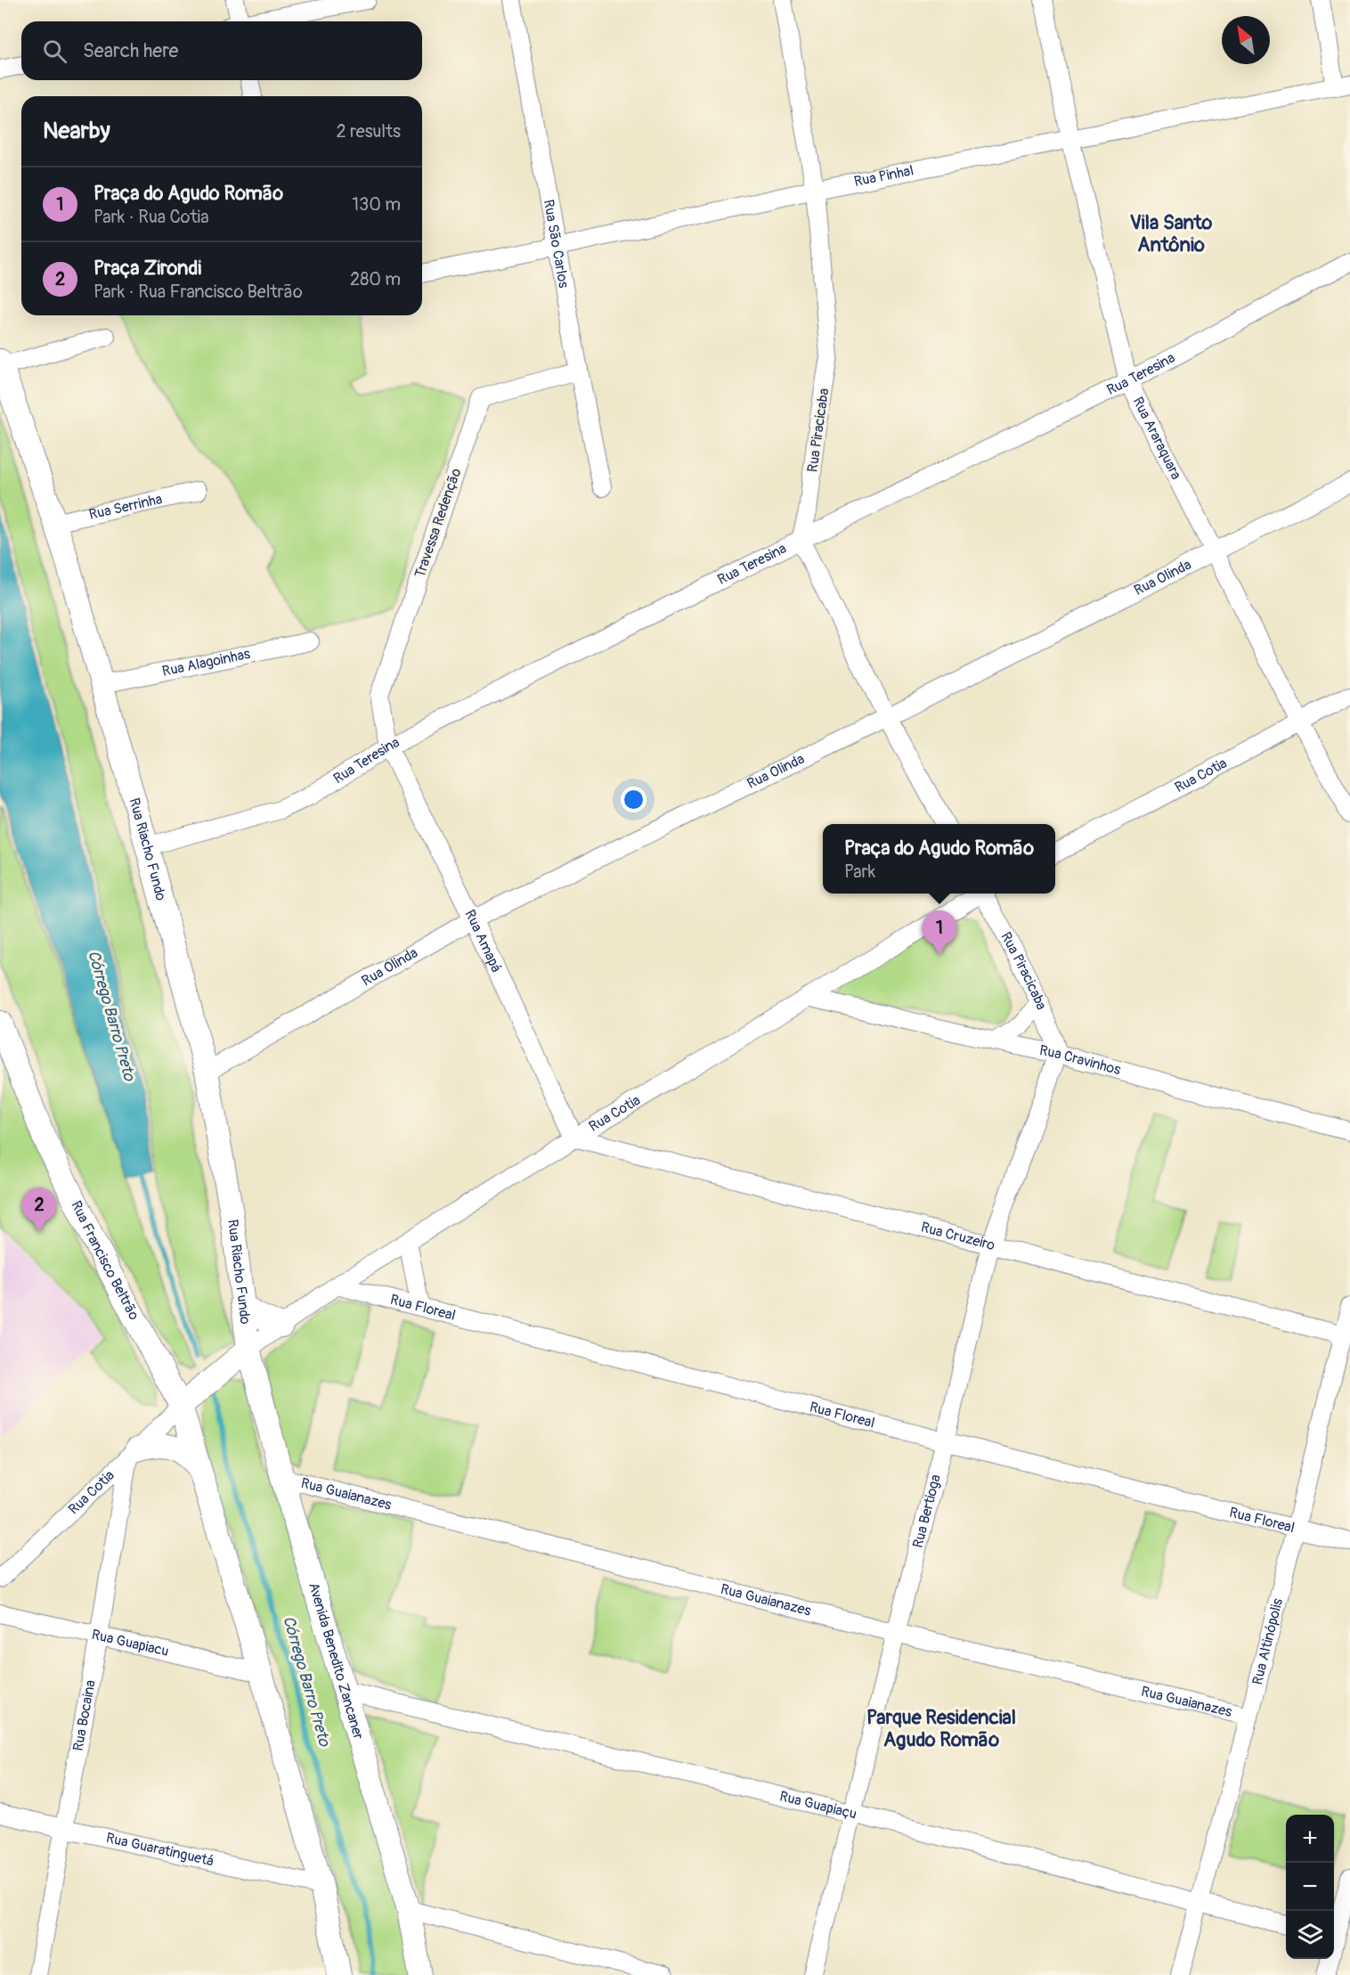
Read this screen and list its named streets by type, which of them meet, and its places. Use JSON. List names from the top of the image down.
{
  "streets": {
    "main road": ["Rua Riacho Fundo", "Rua Francisco Beltrão", "Avenida Benedito Zancaner"],
    "street": [
      "Rua Pinhal",
      "Rua São Carlos",
      "Rua Teresina",
      "Rua Piracicaba",
      "Rua Araraquara",
      "Rua Serrinha",
      "Travessa Redenção",
      "Rua Olinda",
      "Rua Alagoinhas",
      "Rua Cotia",
      "Rua Amapá",
      "Rua Cravinhos",
      "Rua Cruzeiro",
      "Rua Floreal",
      "Rua Guaianazes",
      "Rua Bertioga",
      "Rua Altinópolis",
      "Rua Guapiacu",
      "Rua Bocaina",
      "Rua Guapiaçu",
      "Rua Guaratinguetá"
    ]
  },
  "crossings": [
    ["Rua Pinhal", "Rua São Carlos"],
    ["Rua Pinhal", "Rua Piracicaba"],
    ["Rua Pinhal", "Rua Araraquara"],
    ["Rua São Carlos", "Travessa Redenção"],
    ["Rua Teresina", "Rua Piracicaba"],
    ["Rua Teresina", "Rua Araraquara"],
    ["Rua Teresina", "Travessa Redenção"],
    ["Rua Teresina", "Rua Riacho Fundo"],
    ["Rua Teresina", "Rua Amapá"],
    ["Rua Piracicaba", "Rua Cravinhos"],
    ["Rua Piracicaba", "Rua Bertioga"],
    ["Rua Araraquara", "Rua Olinda"],
    ["Rua Araraquara", "Rua Cotia"],
    ["Rua Serrinha", "Rua Riacho Fundo"],
    ["Travessa Redenção", "Rua Amapá"],
    ["Rua Olinda", "Rua Riacho Fundo"],
    ["Rua Olinda", "Rua Amapá"],
    ["Rua Alagoinhas", "Rua Riacho Fundo"],
    ["Rua Cotia", "Rua Riacho Fundo"],
    ["Rua Cotia", "Rua Amapá"],
    ["Rua Cotia", "Rua Cravinhos"],
    ["Rua Cotia", "Rua Cruzeiro"],
    ["Rua Cotia", "Rua Francisco Beltrão"],
    ["Rua Cotia", "Rua Floreal"],
    ["Rua Cotia", "Avenida Benedito Zancaner"],
    ["Rua Cotia", "Rua Bocaina"],
    ["Rua Riacho Fundo", "Avenida Benedito Zancaner"],
    ["Rua Amapá", "Rua Cruzeiro"],
    ["Rua Cravinhos", "Rua Bertioga"],
    ["Rua Cruzeiro", "Rua Bertioga"],
    ["Rua Cruzeiro", "Rua Altinópolis"],
    ["Rua Floreal", "Rua Bertioga"],
    ["Rua Floreal", "Rua Altinópolis"],
    ["Rua Guaianazes", "Rua Bertioga"],
    ["Rua Guaianazes", "Rua Altinópolis"],
    ["Rua Guaianazes", "Avenida Benedito Zancaner"],
    ["Rua Bertioga", "Rua Guapiaçu"],
    ["Rua Altinópolis", "Rua Guapiaçu"],
    ["Rua Guapiacu", "Rua Bocaina"],
    ["Avenida Benedito Zancaner", "Rua Guapiaçu"],
    ["Rua Bocaina", "Rua Guaratinguetá"]
  ],
  "districts": ["Vila Santo Antônio", "Parque Residencial Agudo Romão"],
  "water": ["Córrego Barro Preto"],
  "north": "top left",
  "page": {
    "search": "Search here",
    "heading": ["Nearby", "2 results"],
    "list": [
      {
        "mark": "1",
        "name": "Praça do Agudo Romão",
        "note": "Park · Rua Cotia",
        "value": "130 m"
      },
      {
        "mark": "2",
        "name": "Praça Zirondi",
        "note": "Park · Rua Francisco Beltrão",
        "value": "280 m"
      }
    ],
    "popup": ["Praça do Agudo Romão", "Park"],
    "pins": ["1", "2"],
    "map_buttons": ["+", "−"]
  }
}
